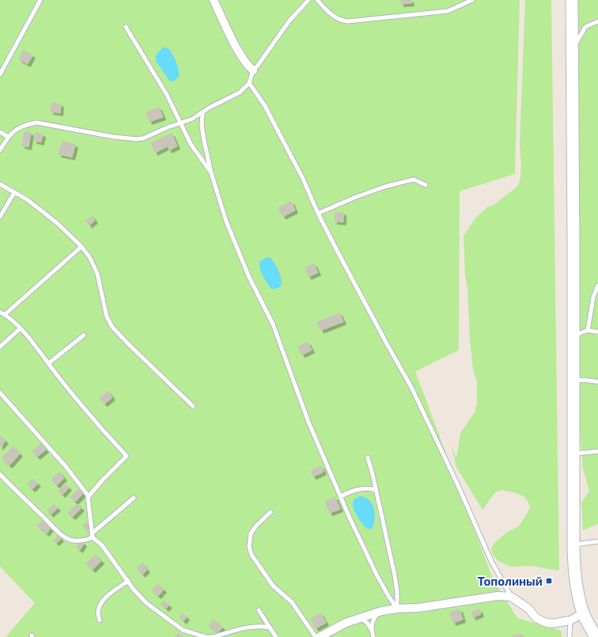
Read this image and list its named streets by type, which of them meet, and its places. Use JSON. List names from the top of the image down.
{
  "places": {
    "transit": ["Тополиный"]
  }
}
